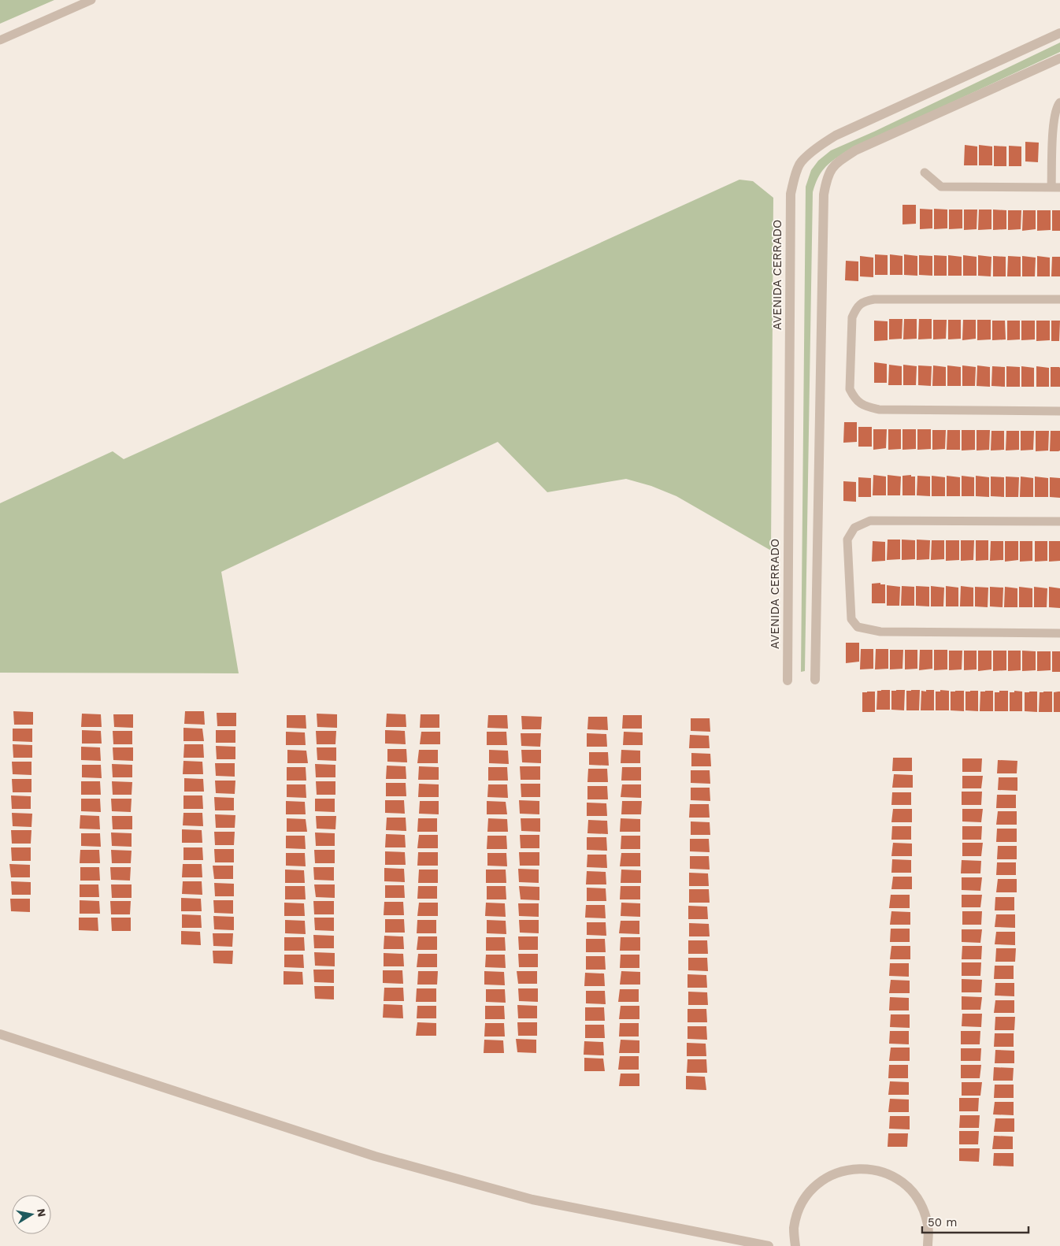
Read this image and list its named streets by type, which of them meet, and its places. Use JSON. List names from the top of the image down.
{
  "streets": {
    "street": ["AVENIDA CERRADO"]
  },
  "scale_bar": "50 m",
  "north": "right"
}
